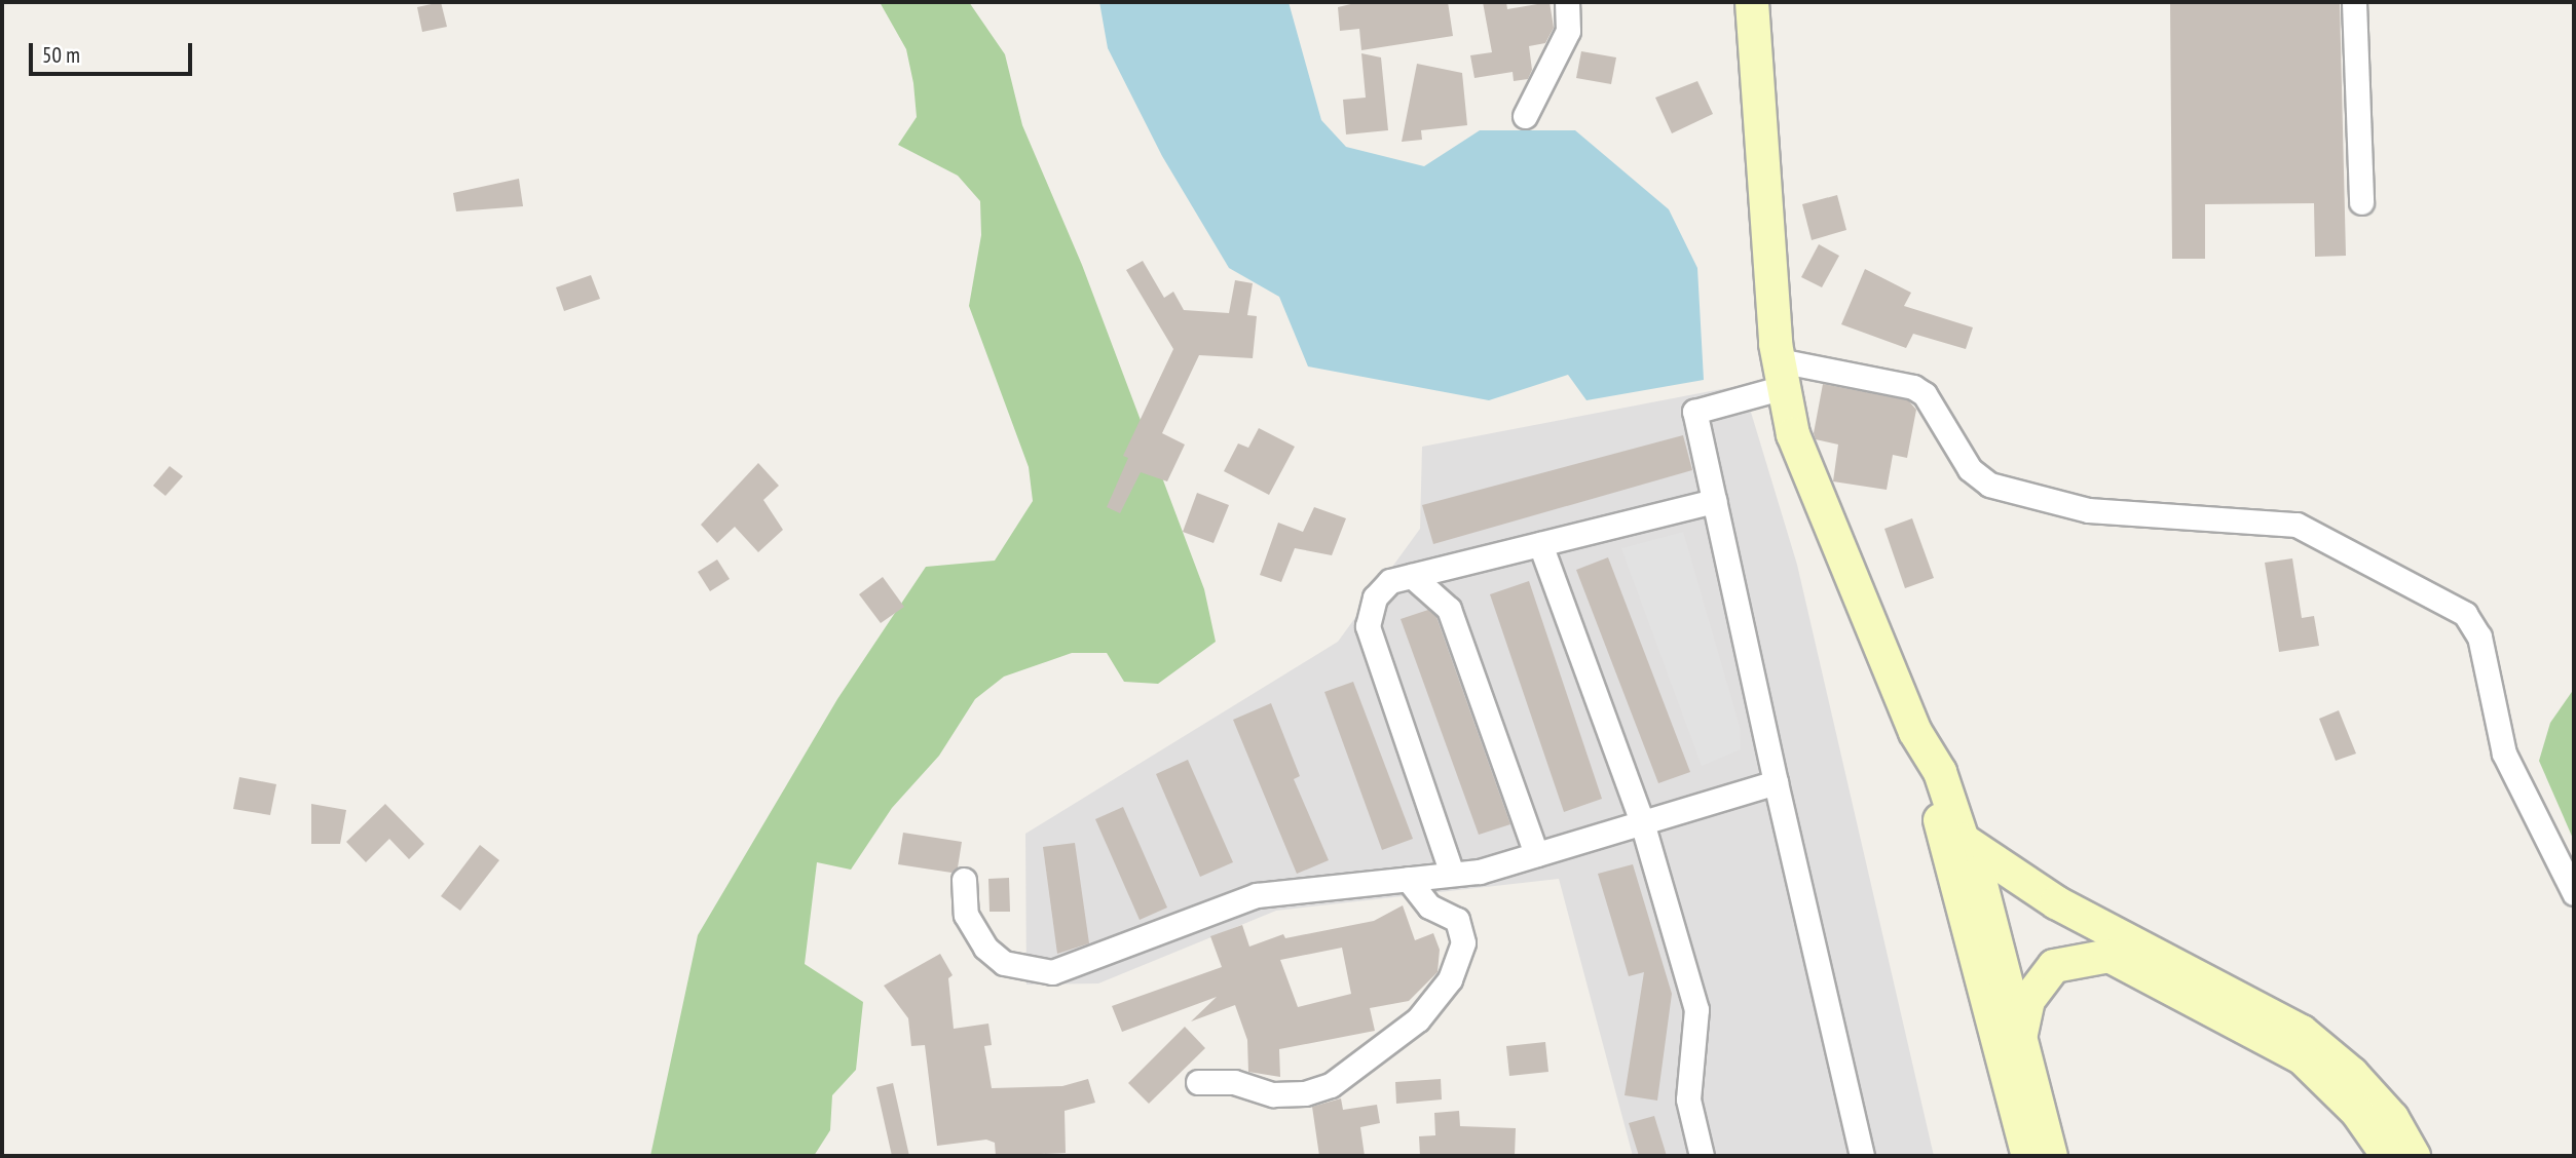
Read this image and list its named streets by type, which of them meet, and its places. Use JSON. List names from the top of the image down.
{
  "scale_bar": "50 m"
}
